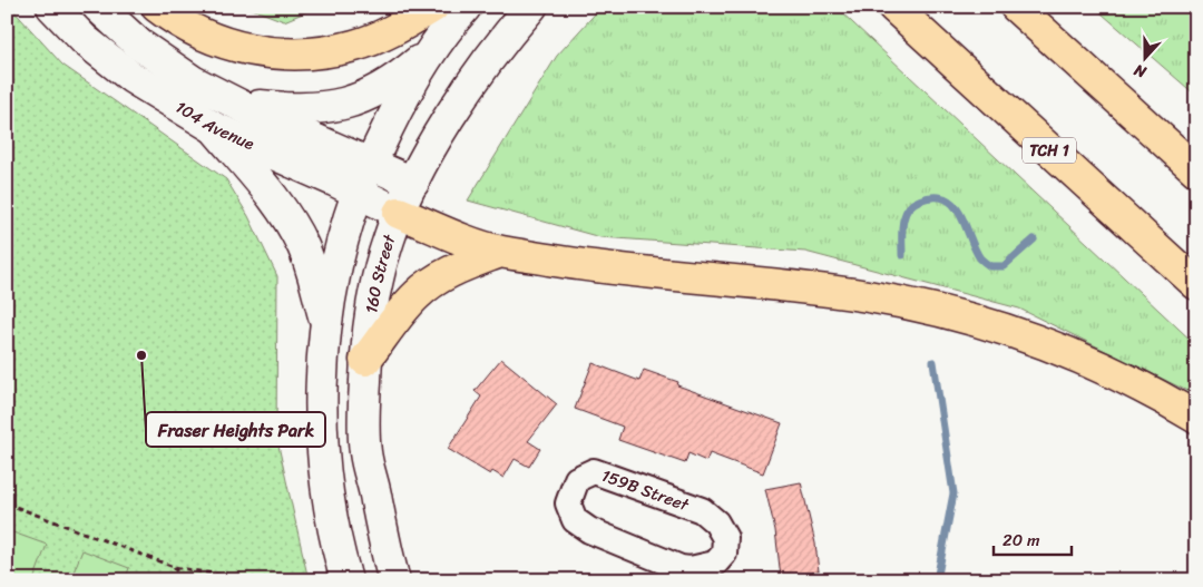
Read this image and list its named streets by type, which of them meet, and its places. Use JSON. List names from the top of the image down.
{
  "streets": {
    "highway": ["TCH 1"],
    "main road": ["104 Avenue", "160 Street"],
    "street": ["159B Street"]
  },
  "crossings": [
    ["104 Avenue", "160 Street"]
  ],
  "places": ["Fraser Heights Park"],
  "scale_bar": "20 m",
  "north": "bottom"
}
